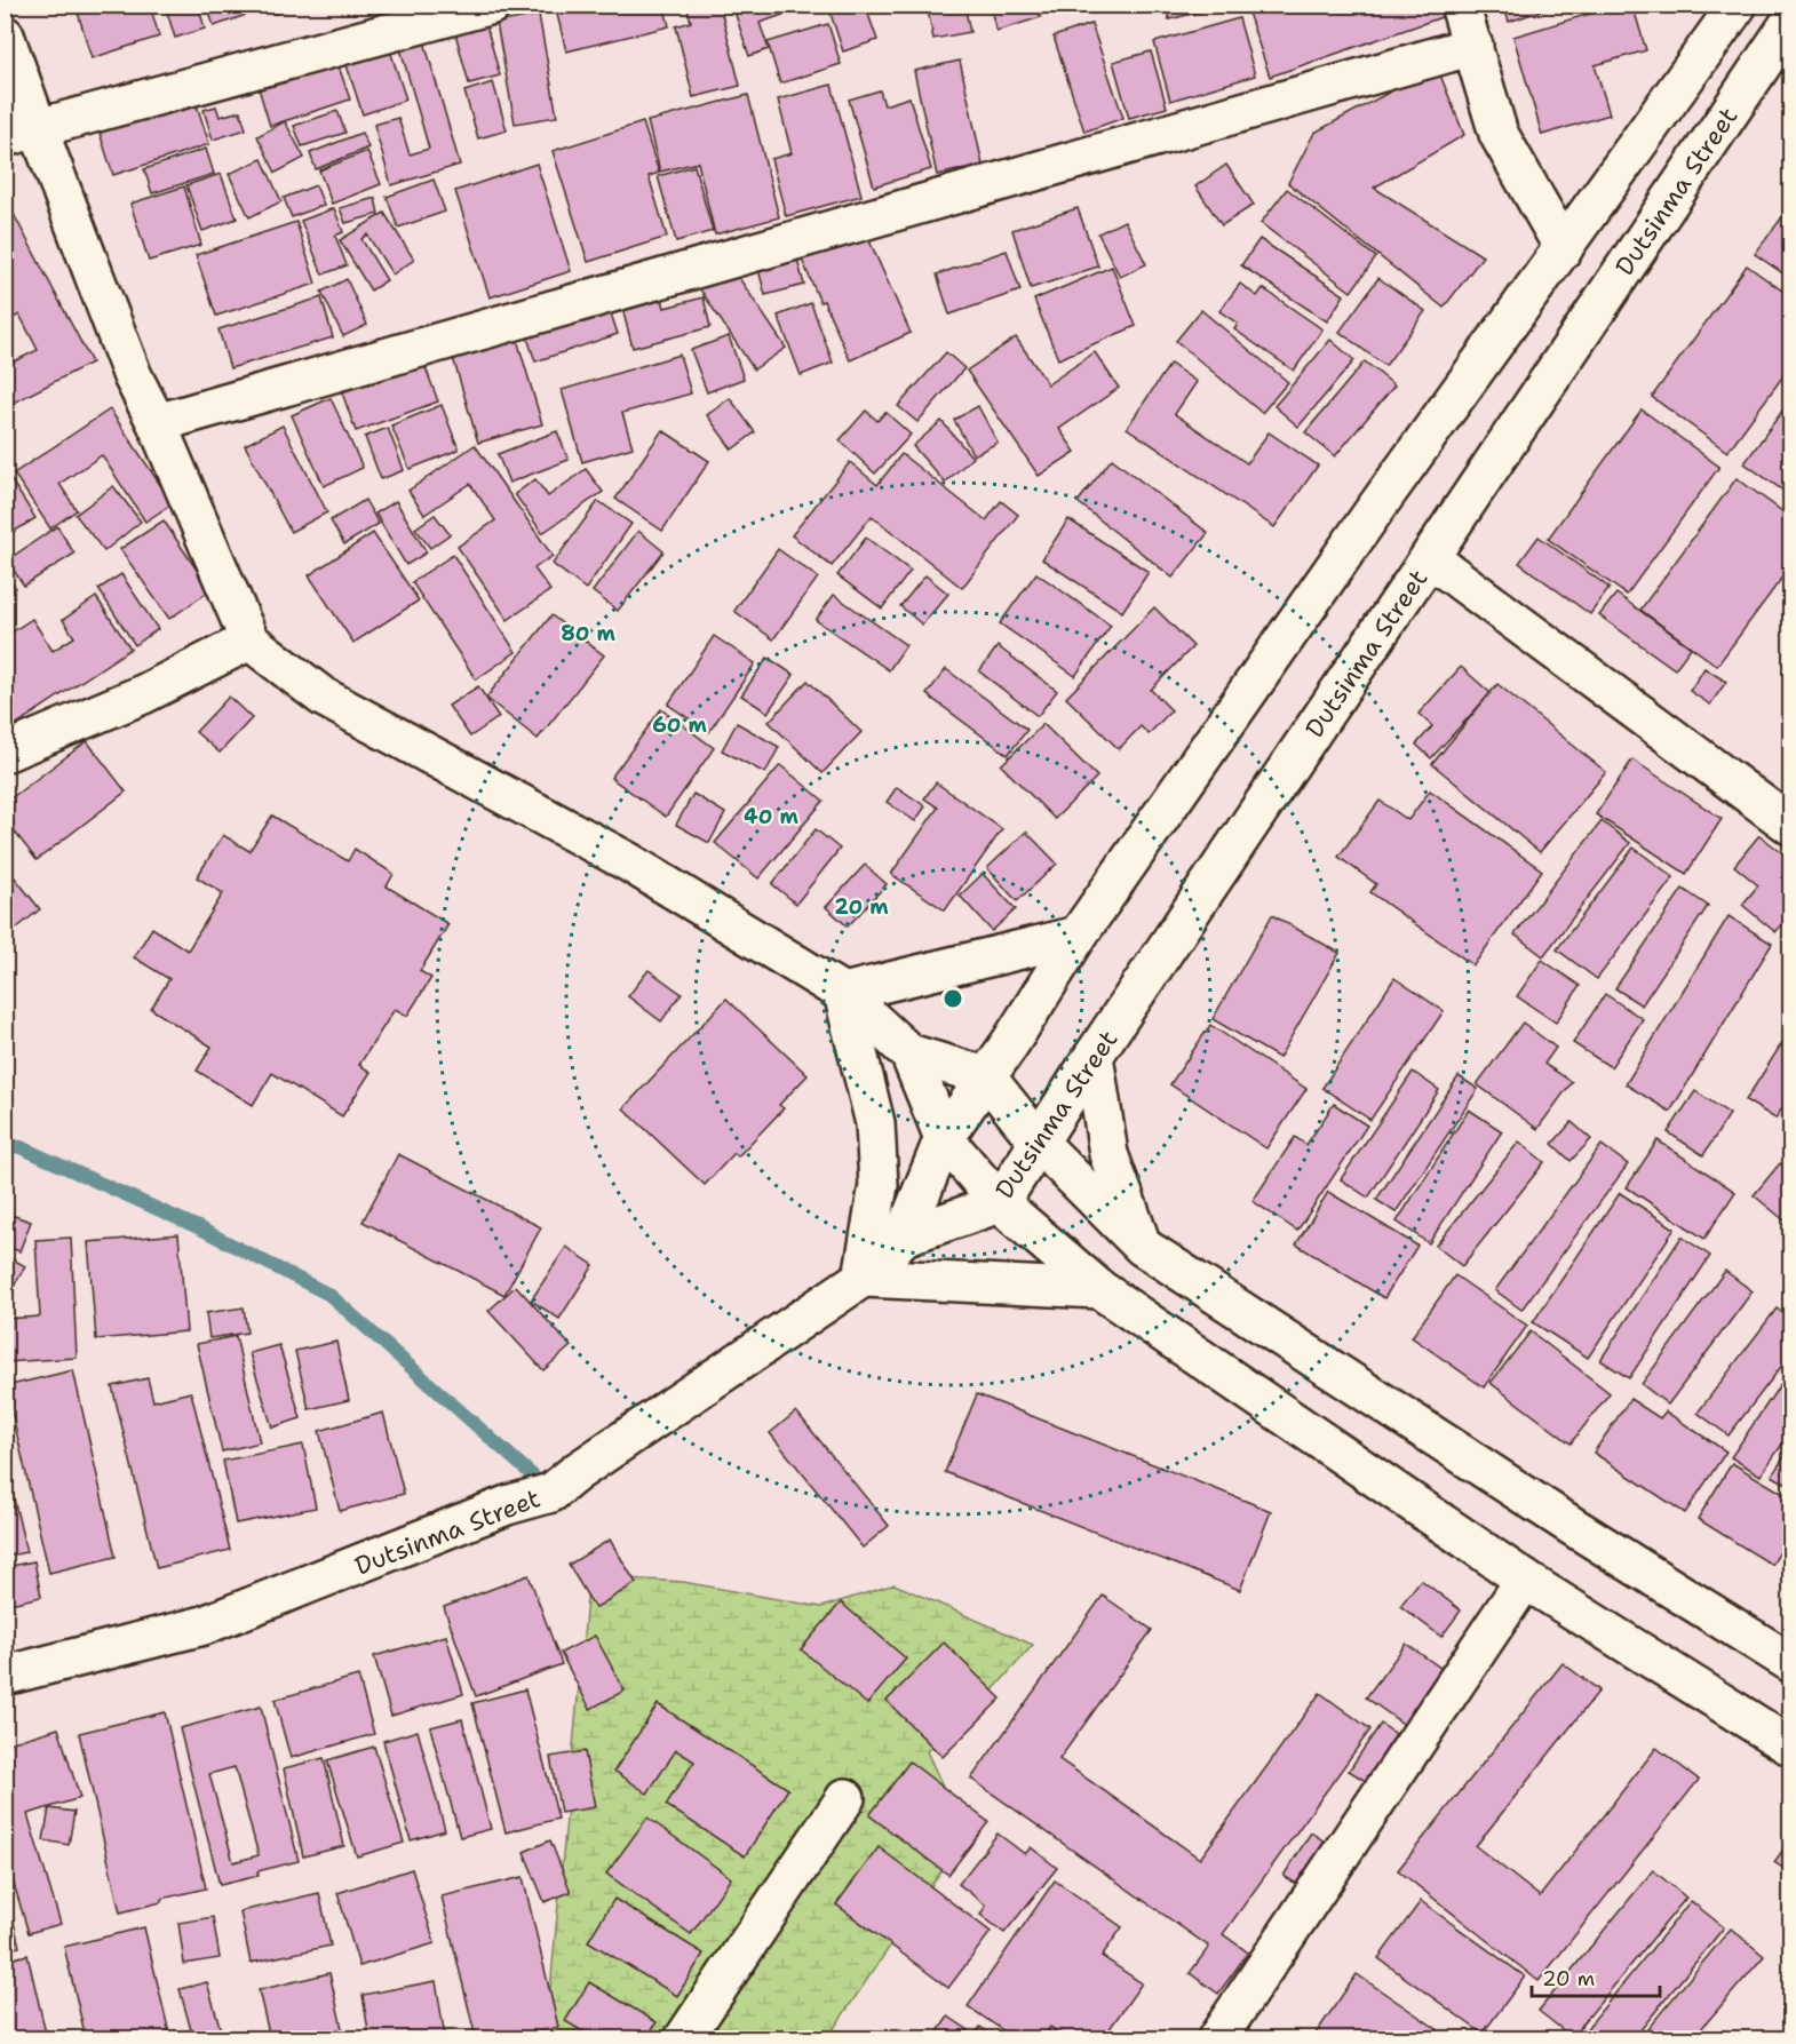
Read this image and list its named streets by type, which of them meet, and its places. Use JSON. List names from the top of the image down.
{
  "streets": {
    "street": ["Dutsinma Street"]
  },
  "scale_bar": "20 m",
  "rings": [
    "80 m",
    "60 m",
    "40 m",
    "20 m"
  ]
}
